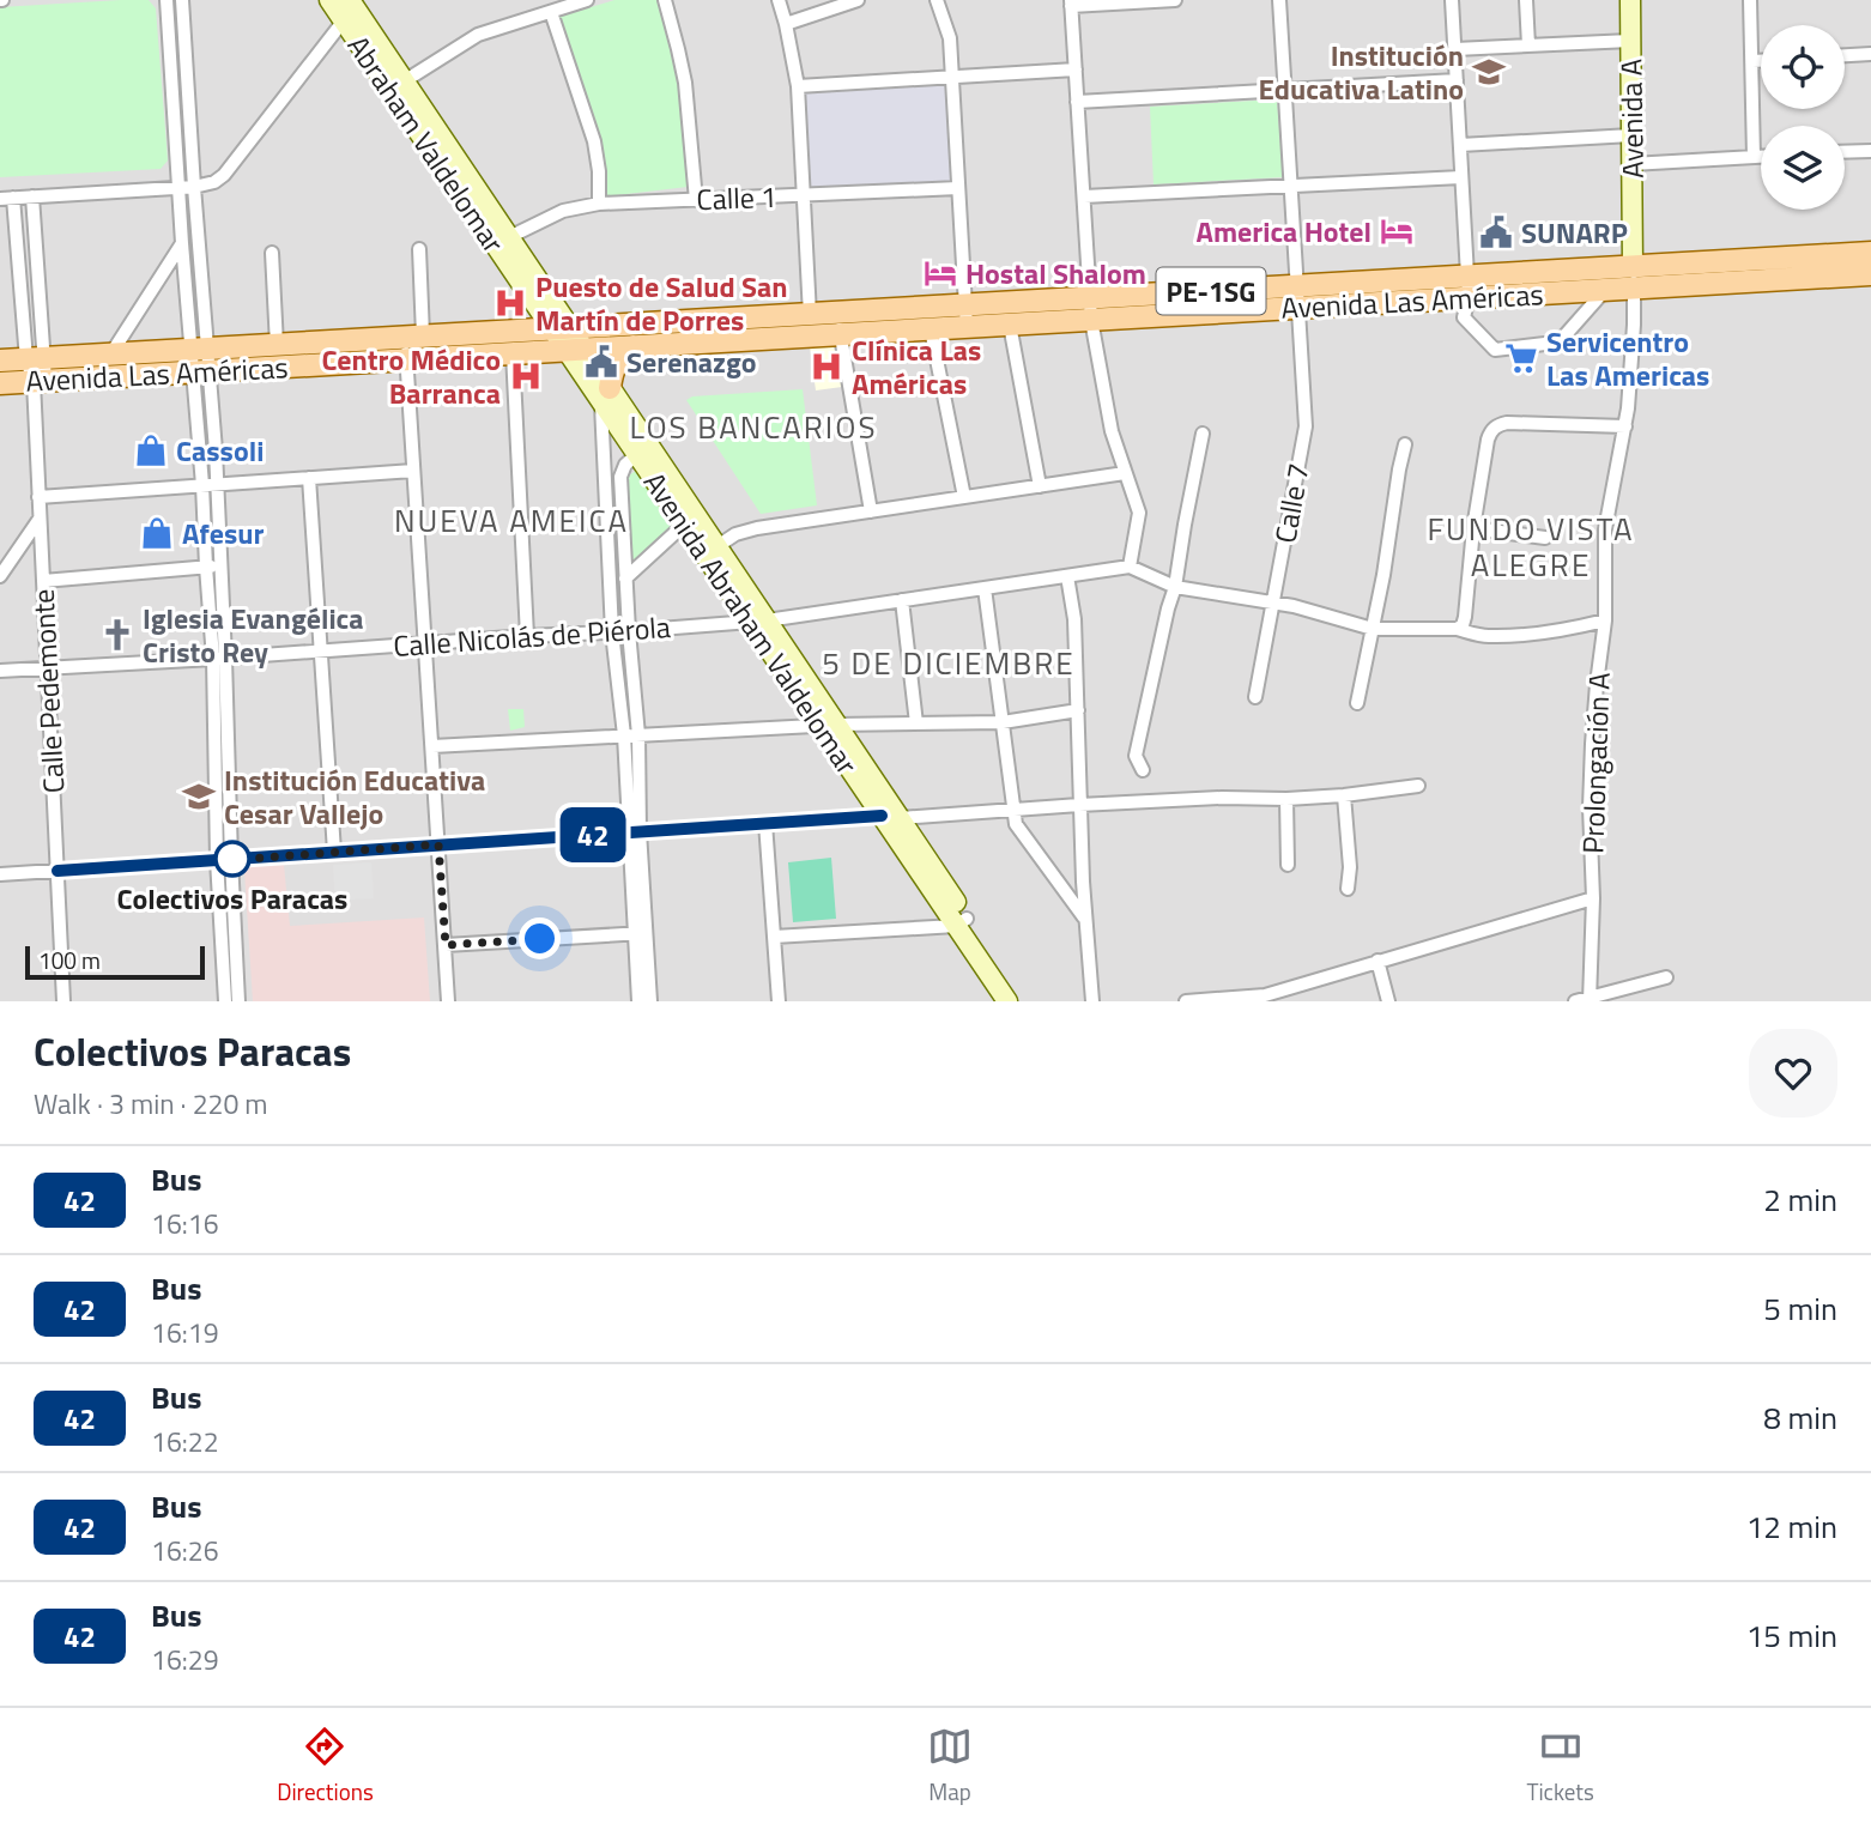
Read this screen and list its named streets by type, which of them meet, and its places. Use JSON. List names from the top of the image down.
{
  "streets": {
    "main road": ["PE-1SG", "Avenida Las Américas"],
    "street": [
      "Avenida A",
      "Abraham Valdelomar",
      "Calle 1",
      "Calle 7",
      "Avenida Abraham Valdelomar",
      "Calle Nicolás de Piérola",
      "Calle Pedemonte",
      "Prolongación A"
    ]
  },
  "crossings": [
    ["Avenida A", "Avenida Las Américas"],
    ["Avenida A", "Prolongación A"],
    ["Abraham Valdelomar", "Calle 1"],
    ["Abraham Valdelomar", "Avenida Las Américas"],
    ["Abraham Valdelomar", "Avenida Abraham Valdelomar"],
    ["Avenida Las Américas", "Calle 7"],
    ["Avenida Las Américas", "Avenida Abraham Valdelomar"],
    ["Avenida Las Américas", "Calle Pedemonte"],
    ["Avenida Las Américas", "Prolongación A"],
    ["Avenida Abraham Valdelomar", "Calle Nicolás de Piérola"],
    ["Calle Nicolás de Piérola", "Calle Pedemonte"]
  ],
  "districts": [
    "LOS BANCARIOS",
    "NUEVA AMEICA",
    "FUNDO VISTA ALEGRE",
    "5 DE DICIEMBRE"
  ],
  "places": {
    "school or university": ["Institución Educativa Latino", "Institución Educativa Cesar Vallejo"],
    "hotel": ["America Hotel", "Hostal Shalom"],
    "public building": ["SUNARP", "Serenazgo"],
    "hospital": ["Puesto de Salud San Martín de Porres", "Clínica Las Américas", "Centro Médico Barranca"],
    "supermarket": ["Servicentro Las Americas"],
    "shop": ["Cassoli", "Afesur"],
    "church": ["Iglesia Evangélica Cristo Rey"],
    "other": ["Colectivos Paracas"]
  },
  "lines": ["bus line 42"],
  "scale_bar": "100 m",
  "page": {
    "on_map": "42",
    "scale": "100 m",
    "heading": ["Colectivos Paracas", "Walk · 3 min · 220 m"],
    "list": [
      {
        "mark": "42",
        "name": "Bus",
        "note": "16:16",
        "value": "2 min"
      },
      {
        "mark": "42",
        "name": "Bus",
        "note": "16:19",
        "value": "5 min"
      },
      {
        "mark": "42",
        "name": "Bus",
        "note": "16:22",
        "value": "8 min"
      },
      {
        "mark": "42",
        "name": "Bus",
        "note": "16:26",
        "value": "12 min"
      },
      {
        "mark": "42",
        "name": "Bus",
        "note": "16:29",
        "value": "15 min"
      }
    ],
    "tabs": ["Directions", "Map", "Tickets"]
  }
}
